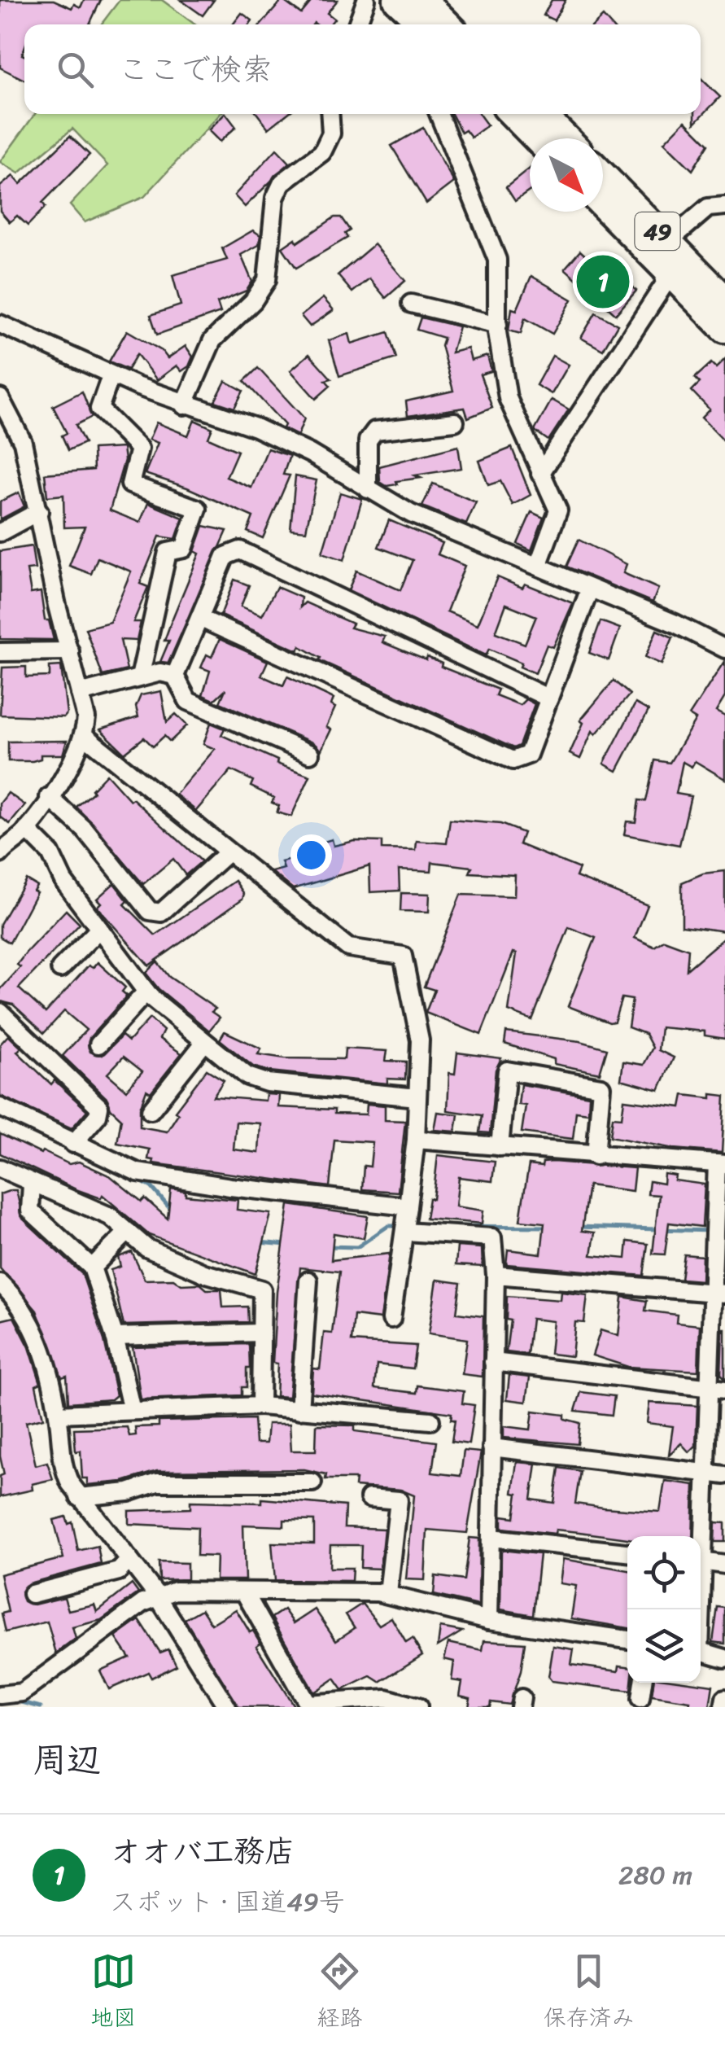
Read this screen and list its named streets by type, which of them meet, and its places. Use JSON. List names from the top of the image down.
{
  "streets": {
    "highway": ["49"]
  },
  "north": "bottom right",
  "page": {
    "search": "ここで検索",
    "pins": "1",
    "heading": "周辺",
    "list": [
      {
        "mark": "1",
        "name": "オオバ工務店",
        "note": "スポット · 国道49号",
        "value": "280 m"
      }
    ],
    "nav": ["地図", "経路", "保存済み"]
  }
}
